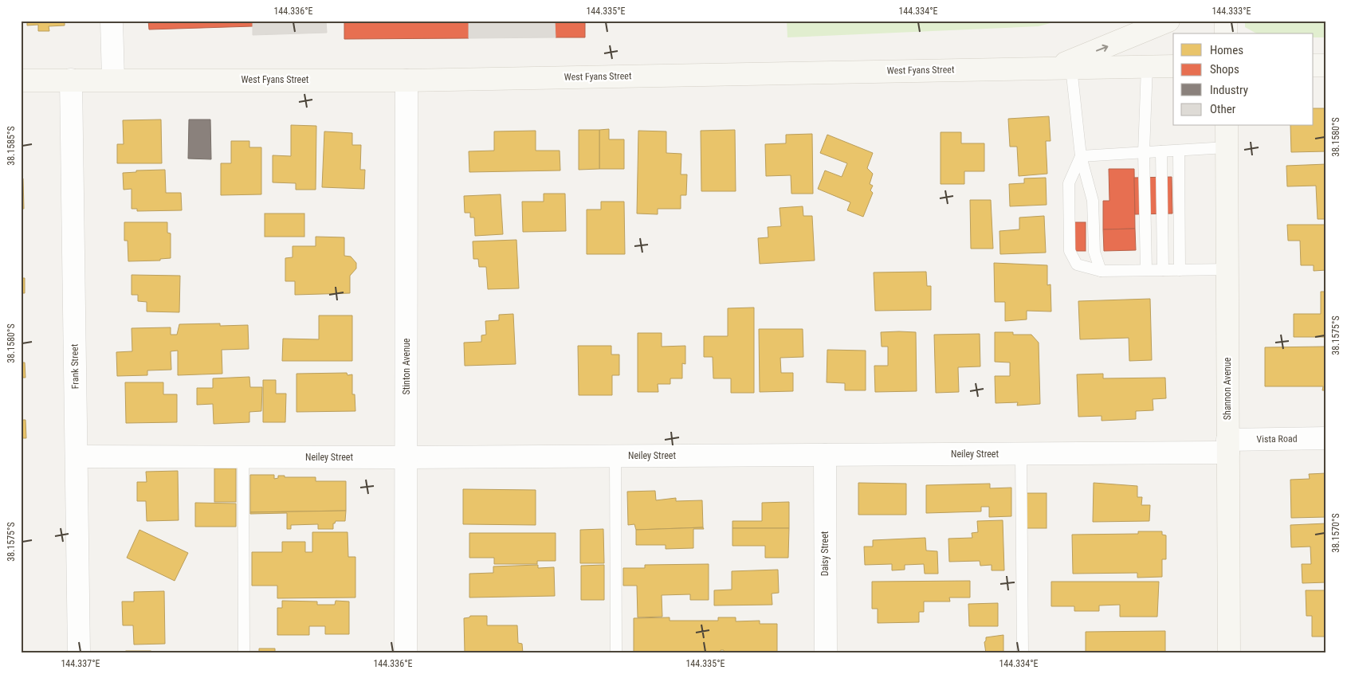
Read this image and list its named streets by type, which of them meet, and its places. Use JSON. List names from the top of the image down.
{
  "streets": {
    "main road": ["West Fyans Street", "Shannon Avenue"],
    "street": [
      "Frank Street",
      "Stinton Avenue",
      "Vista Road",
      "Neiley Street",
      "Daisy Street"
    ]
  },
  "crossings": [
    ["West Fyans Street", "Frank Street"],
    ["West Fyans Street", "Stinton Avenue"],
    ["Frank Street", "Neiley Street"],
    ["Stinton Avenue", "Neiley Street"],
    ["Shannon Avenue", "Vista Road"],
    ["Shannon Avenue", "Neiley Street"],
    ["Vista Road", "Neiley Street"],
    ["Neiley Street", "Daisy Street"]
  ],
  "legend": [
    "Homes",
    "Shops",
    "Industry",
    "Other"
  ],
  "coordinates": [
    "144.336°E",
    "144.335°E",
    "144.334°E",
    "144.333°E",
    "38.1580°S",
    "38.1585°S",
    "38.1575°S",
    "38.1570°S",
    "144.337°E"
  ]
}
